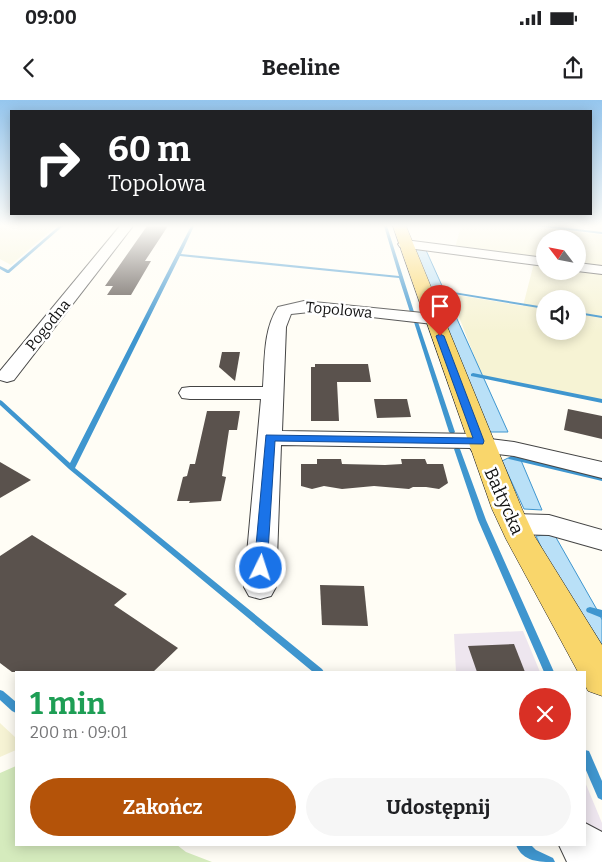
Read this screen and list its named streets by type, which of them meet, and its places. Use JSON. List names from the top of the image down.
{
  "streets": {
    "main road": ["Bałtycka"],
    "street": ["Topolowa", "Pogodna"]
  },
  "crossings": [
    ["Topolowa", "Bałtycka"]
  ],
  "north": "top left",
  "page": {
    "status": "09:00",
    "header": "Beeline",
    "turn": ["60 m", "Topolowa"],
    "heading": ["1 min", "200 m · 09:01"],
    "buttons": ["Zakończ", "Udostępnij"]
  }
}
